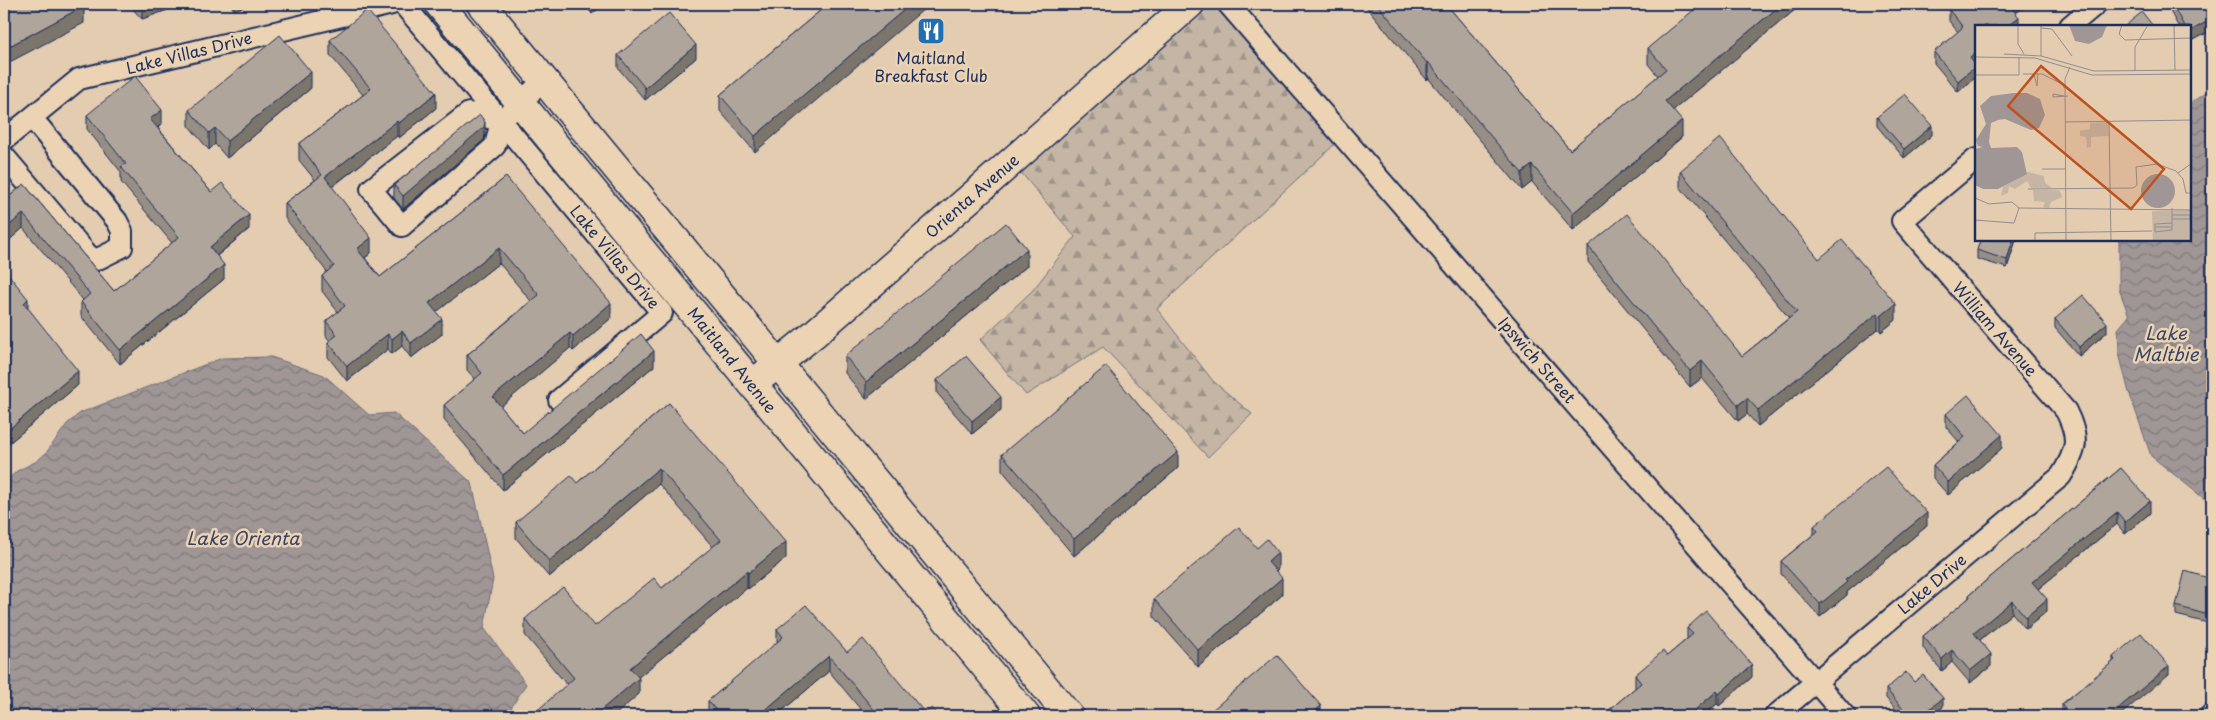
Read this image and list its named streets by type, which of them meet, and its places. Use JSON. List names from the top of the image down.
{
  "streets": {
    "main road": ["Orienta Avenue", "Maitland Avenue"],
    "street": [
      "Lake Villas Drive",
      "William Avenue",
      "Ipswich Street",
      "Lake Drive"
    ]
  },
  "crossings": [
    ["Orienta Avenue", "Maitland Avenue"],
    ["William Avenue", "Lake Drive"],
    ["Ipswich Street", "Lake Drive"]
  ],
  "water": ["Lake Maltbie", "Lake Orienta"],
  "places": {
    "restaurant": ["Maitland Breakfast Club"]
  }
}
